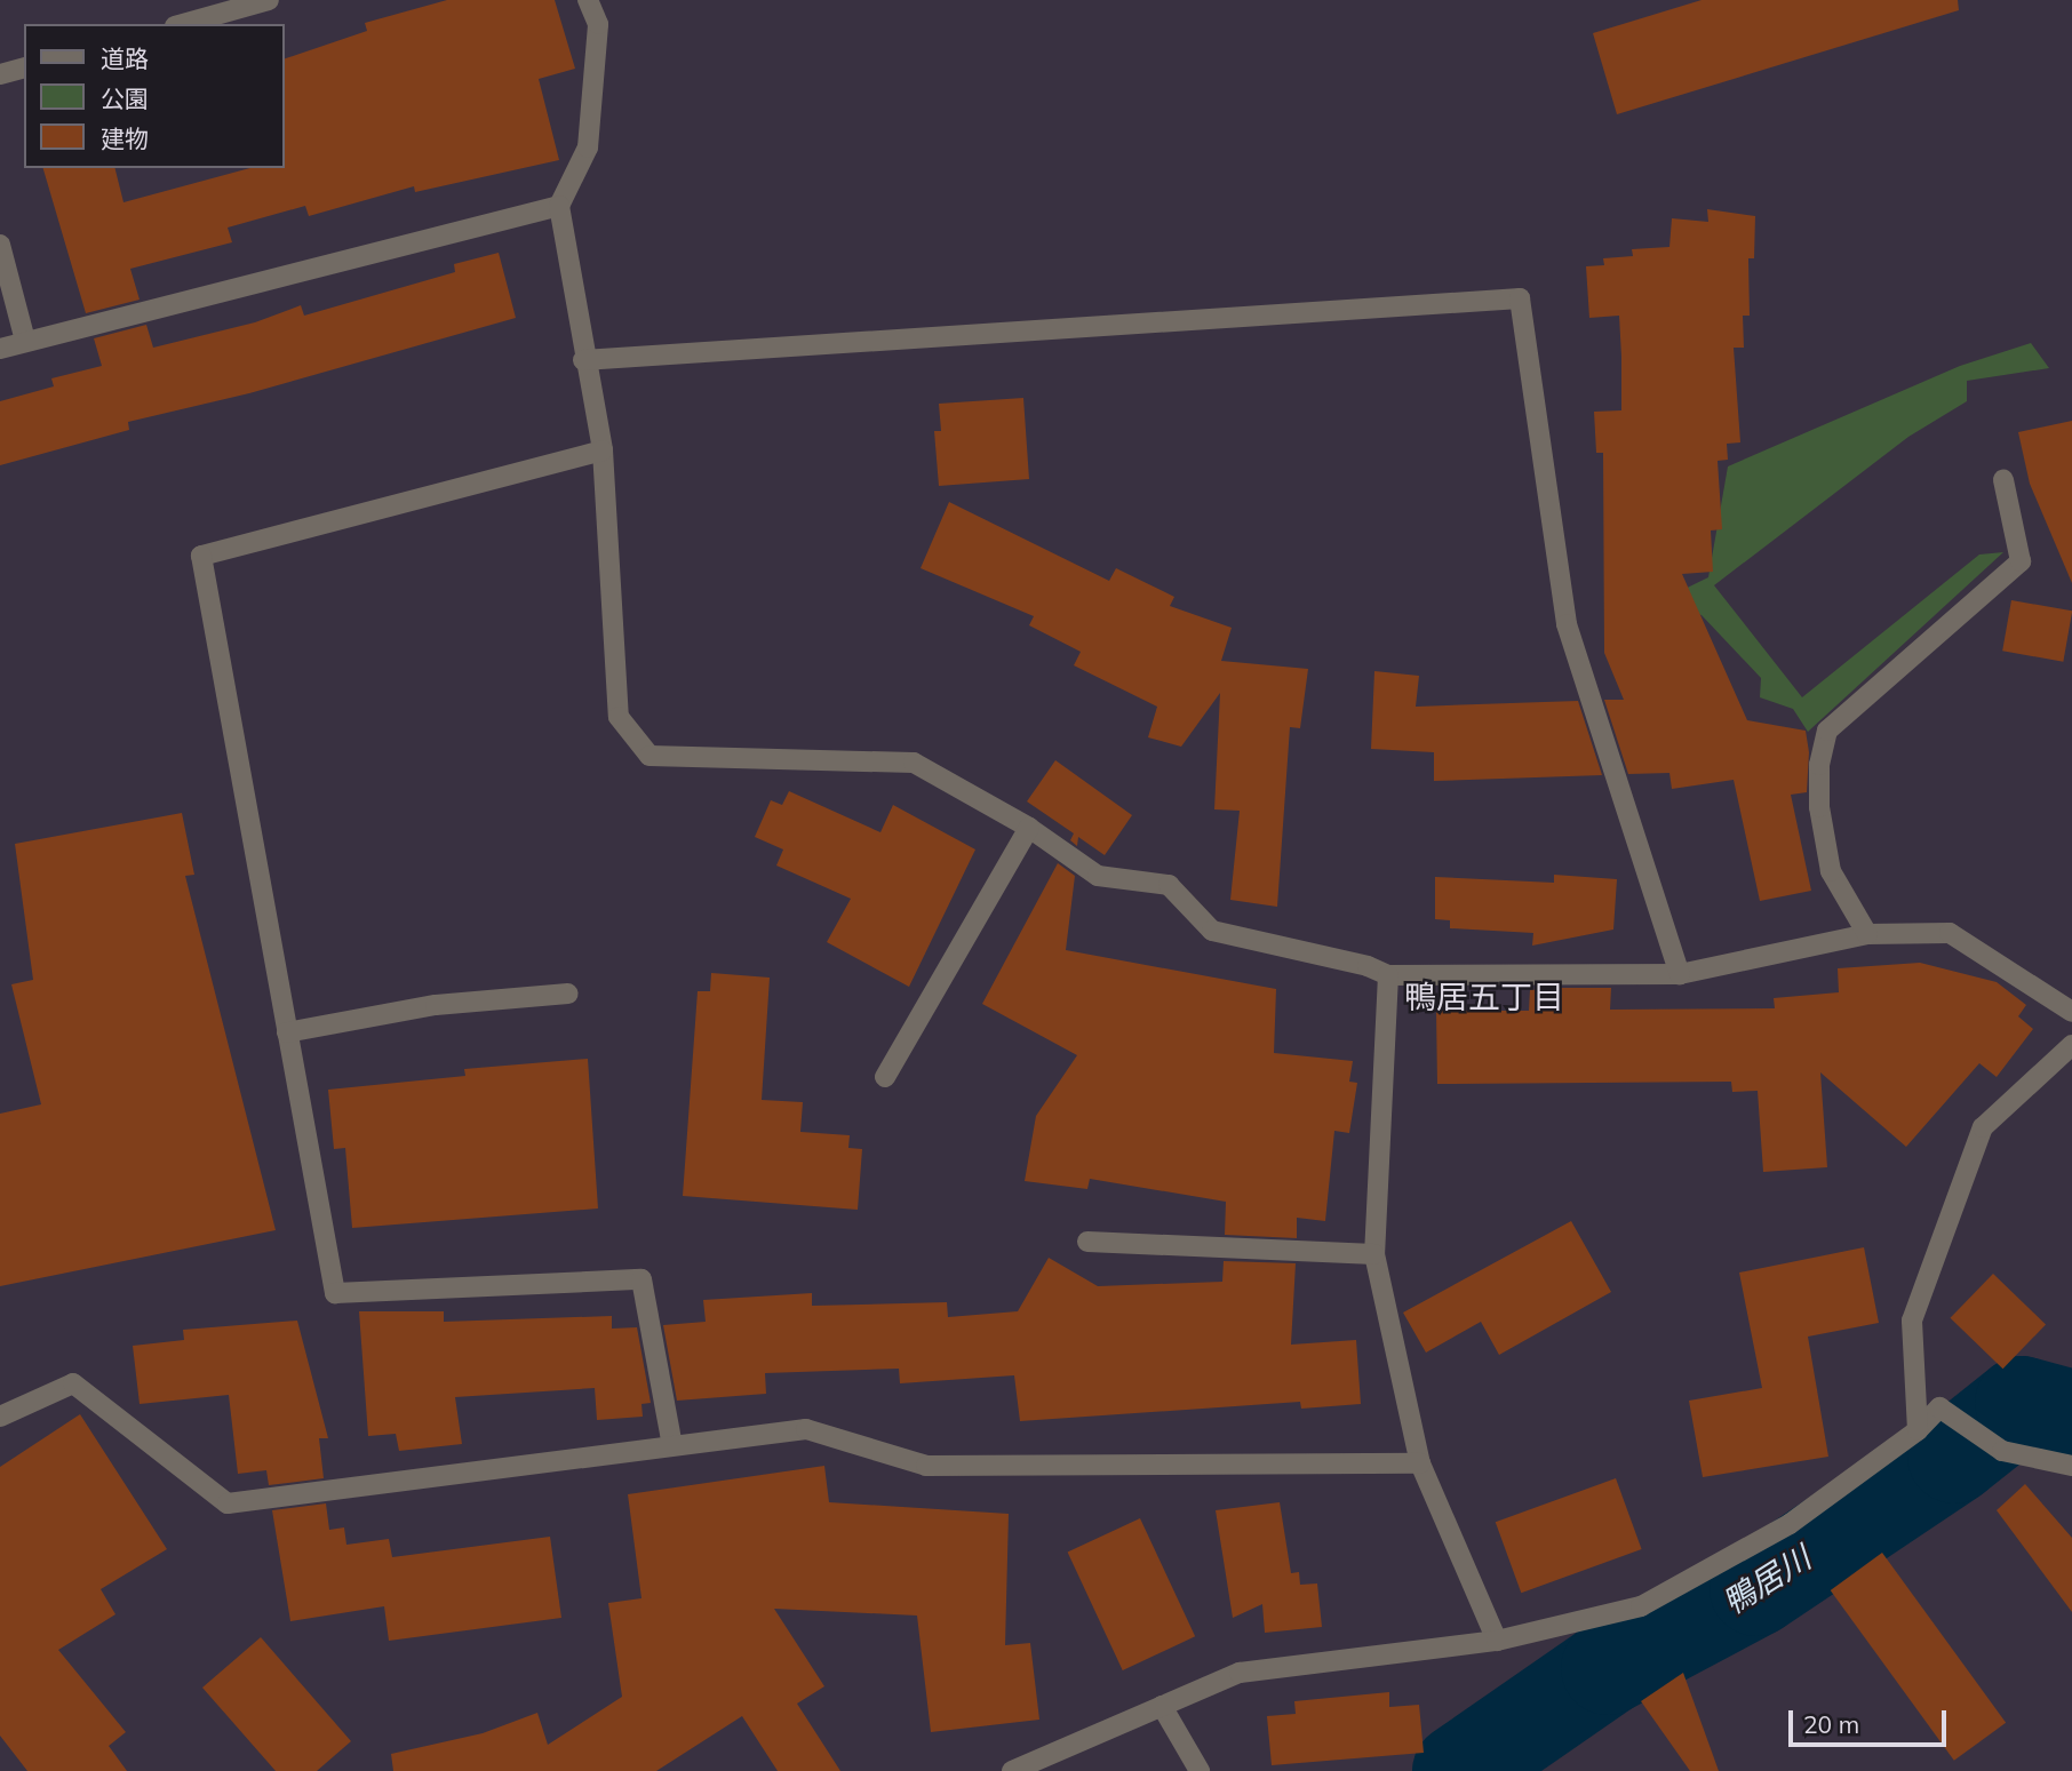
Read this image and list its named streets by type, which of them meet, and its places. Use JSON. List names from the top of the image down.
{
  "districts": ["鴨居五丁目"],
  "water": ["鴨居川"],
  "legend": ["道路", "公園", "建物"],
  "scale_bar": "20 m"
}
